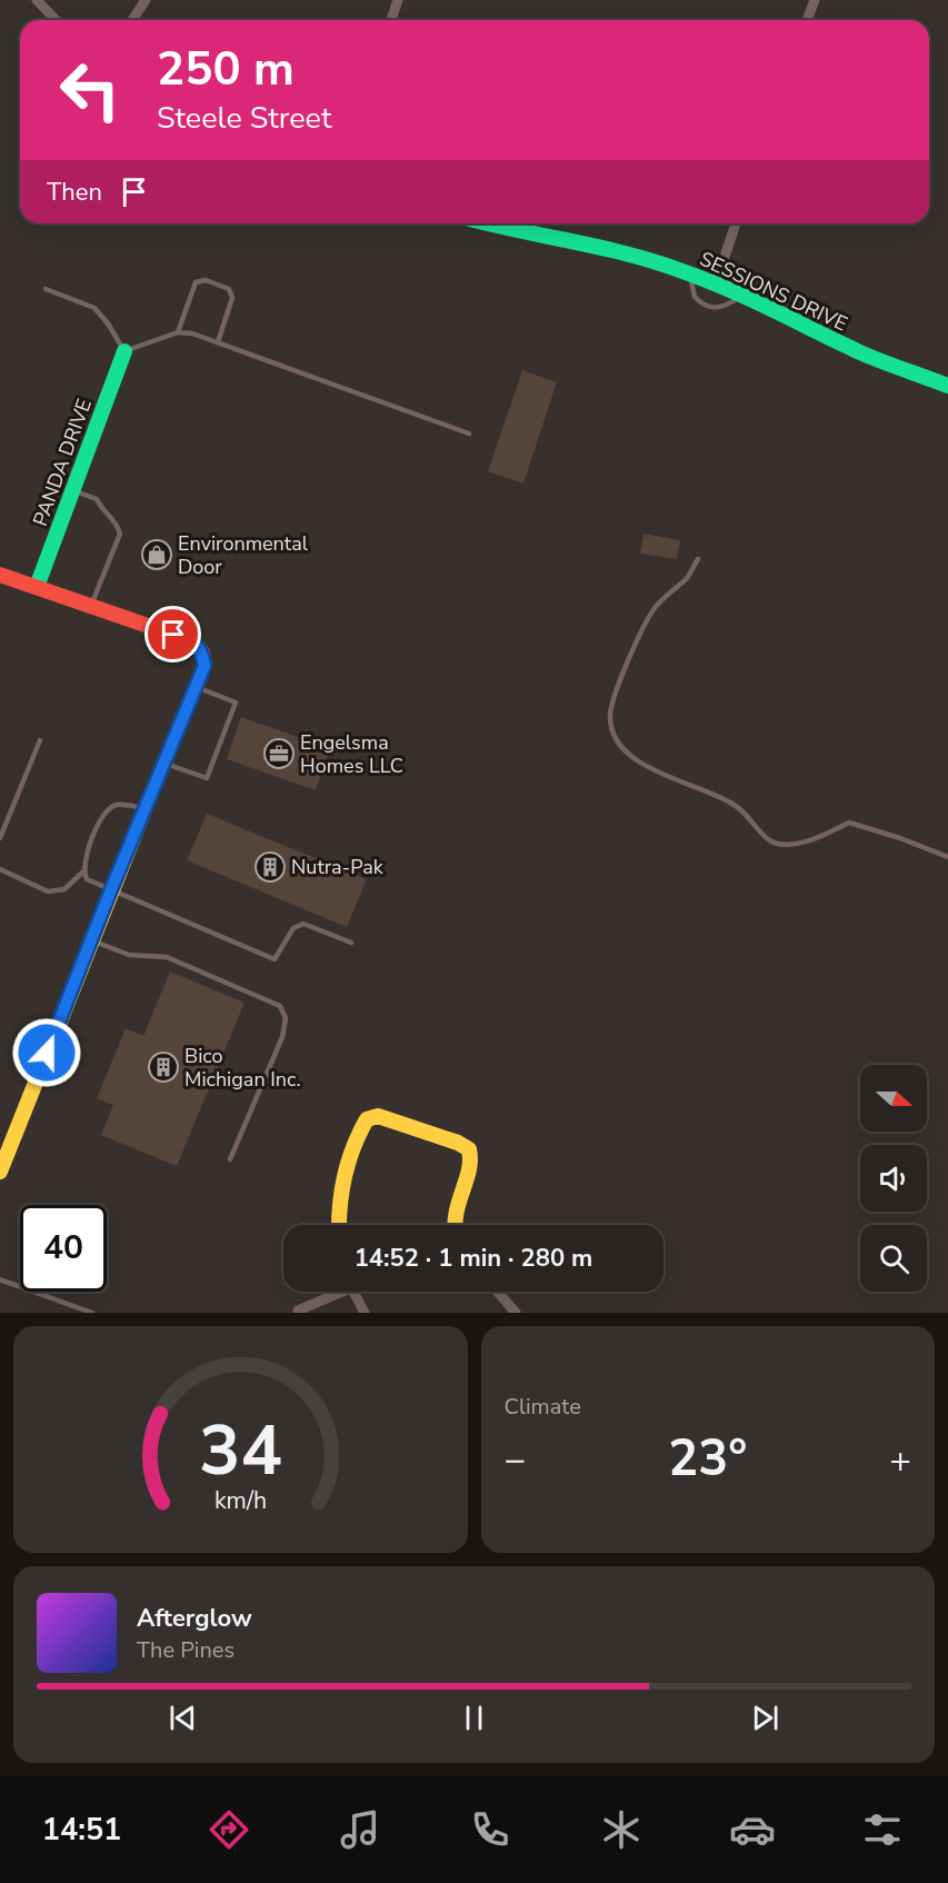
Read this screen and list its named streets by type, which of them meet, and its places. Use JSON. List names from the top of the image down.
{
  "streets": {
    "street": ["SESSIONS DRIVE", "PANDA DRIVE"]
  },
  "places": {
    "shop": ["Environmental Door"],
    "office": ["Engelsma Homes LLC"],
    "building": ["Nutra-Pak", "Bico Michigan Inc."]
  },
  "north": "right",
  "page": {
    "turn": ["250 m", "Steele Street"],
    "then": "Then",
    "limit": "40",
    "trip": "14:52 · 1 min · 280 m",
    "tile": "Climate",
    "heat": ["−", "23°", "+"],
    "song": ["Afterglow", "The Pines"],
    "tabs": "14:51",
    "gauge": ["34", "km/h"]
  }
}
